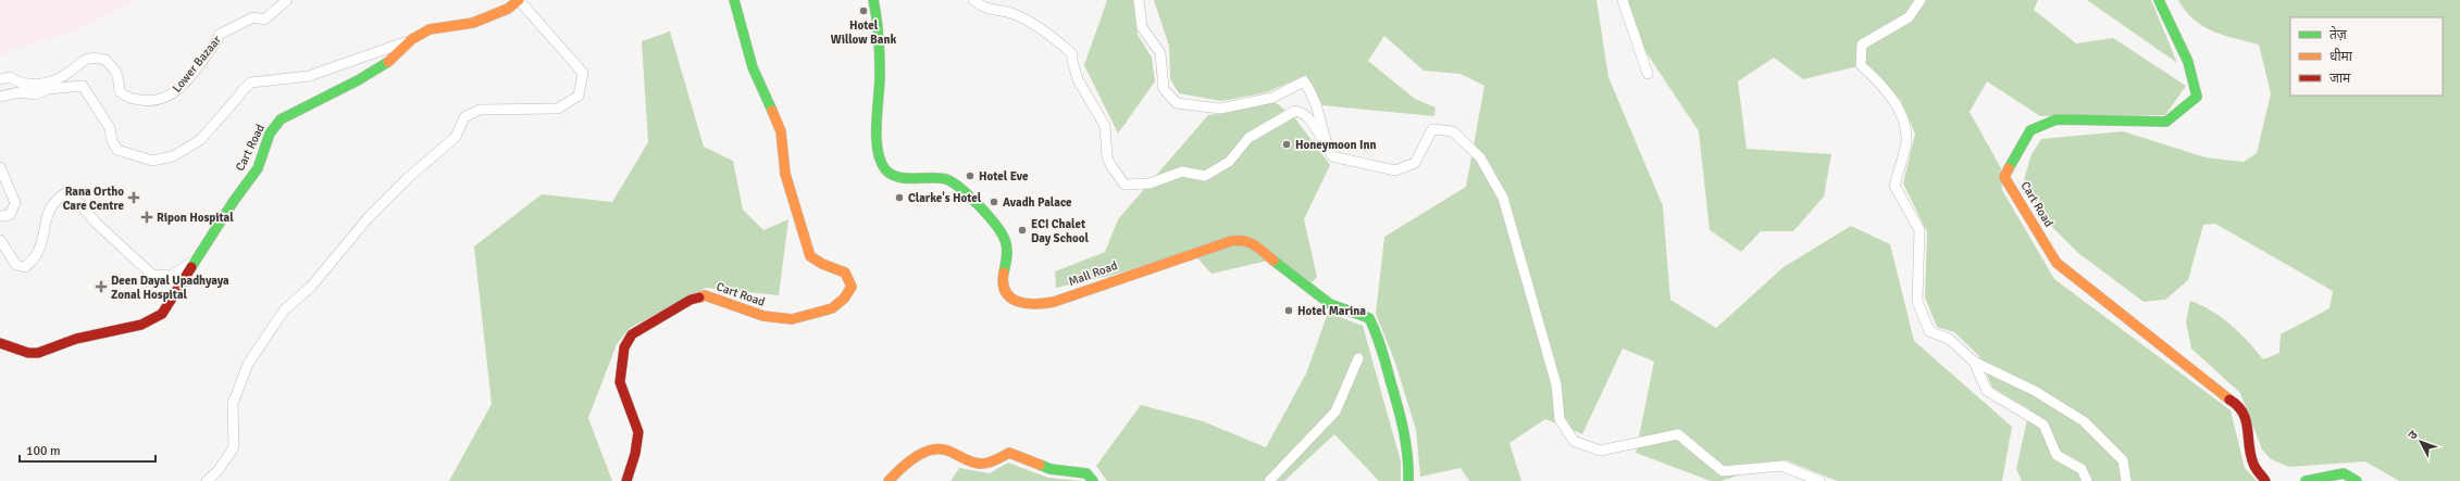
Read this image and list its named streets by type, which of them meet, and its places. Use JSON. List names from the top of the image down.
{
  "streets": {
    "main road": ["Cart Road", "Mall Road"],
    "street": ["Lower Bazaar"]
  },
  "places": {
    "other": [
      "Hotel Willow Bank",
      "Honeymoon Inn",
      "Hotel Eve",
      "Clarke's Hotel",
      "Avadh Palace",
      "ECI Chalet Day School",
      "Hotel Marina"
    ],
    "health": ["Rana Ortho Care Centre", "Ripon Hospital", "Deen Dayal Upadhyaya Zonal Hospital"]
  },
  "legend": ["तेज़", "धीमा", "जाम"],
  "scale_bar": "100 m",
  "north": "top left"
}
